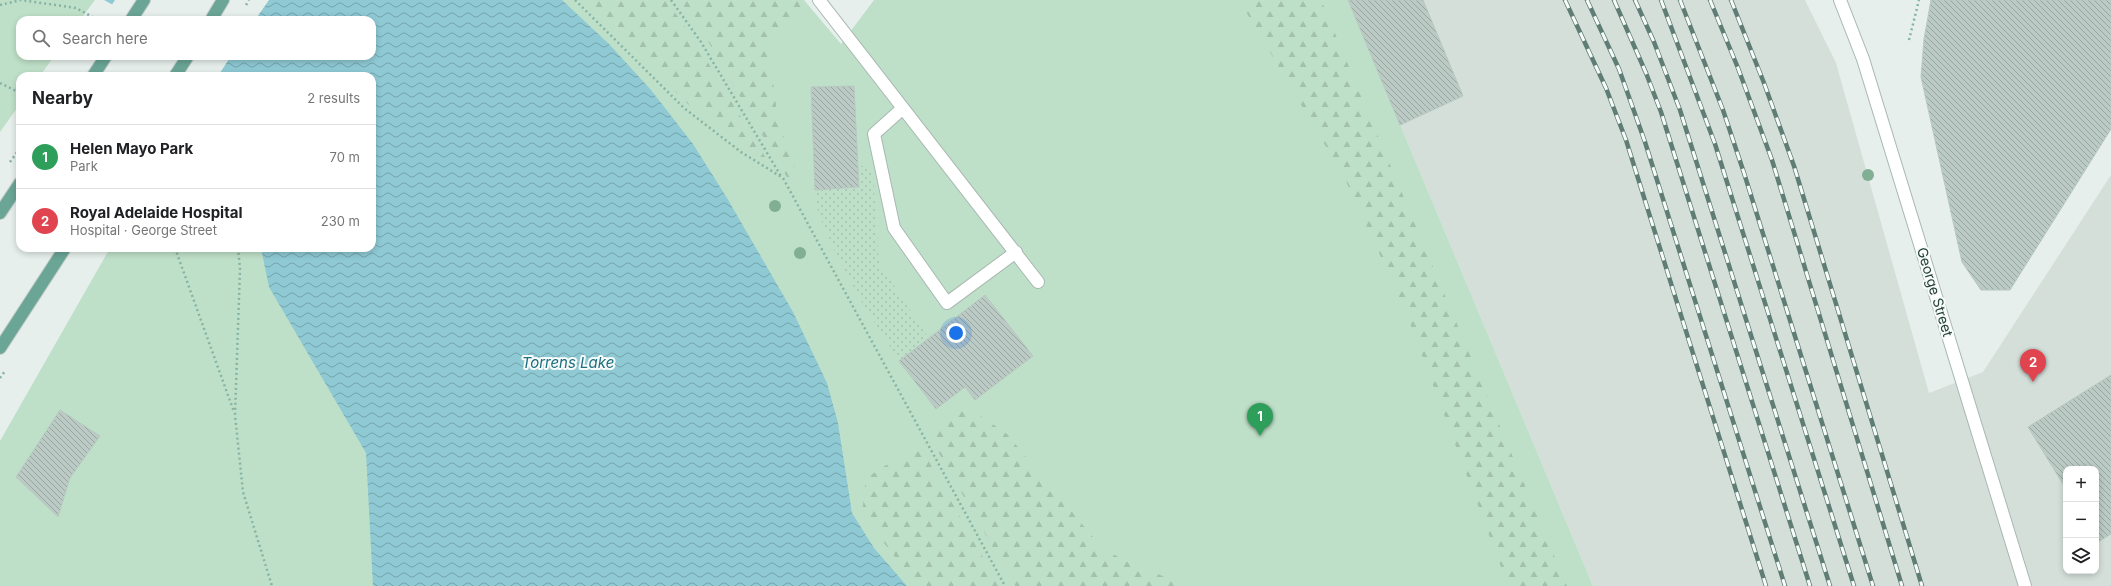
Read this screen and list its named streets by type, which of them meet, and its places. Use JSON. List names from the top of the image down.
{
  "streets": {
    "street": ["George Street"]
  },
  "water": ["Torrens Lake"],
  "page": {
    "search": "Search here",
    "heading": ["Nearby", "2 results"],
    "list": [
      {
        "mark": "1",
        "name": "Helen Mayo Park",
        "note": "Park",
        "value": "70 m"
      },
      {
        "mark": "2",
        "name": "Royal Adelaide Hospital",
        "note": "Hospital · George Street",
        "value": "230 m"
      }
    ],
    "pins": ["2", "1"],
    "map_buttons": ["+", "−"]
  }
}
